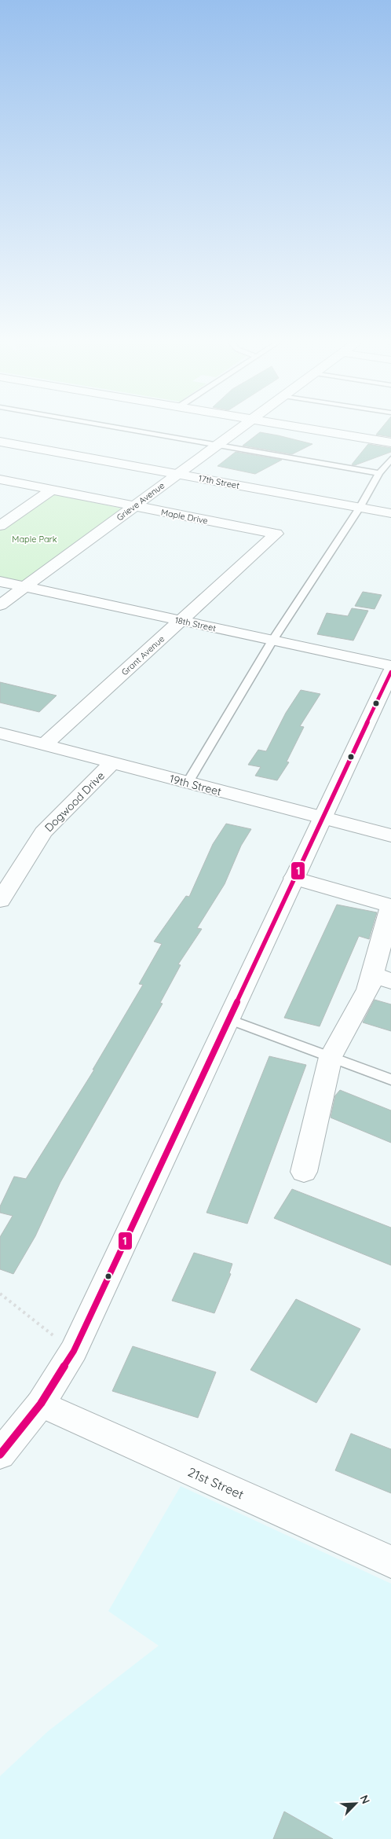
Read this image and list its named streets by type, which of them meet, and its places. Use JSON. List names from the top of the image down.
{
  "streets": {
    "street": [
      "17th Street",
      "Grieve Avenue",
      "Maple Drive",
      "18th Street",
      "Grant Avenue",
      "19th Street",
      "Dogwood Drive",
      "21st Street"
    ]
  },
  "crossings": [
    ["17th Street", "Grieve Avenue"],
    ["Grieve Avenue", "Maple Drive"],
    ["Grieve Avenue", "18th Street"],
    ["Maple Drive", "Grant Avenue"],
    ["18th Street", "Grant Avenue"],
    ["Grant Avenue", "19th Street"],
    ["19th Street", "Dogwood Drive"]
  ],
  "parks": ["Maple Park"],
  "lines": ["transit line 1"],
  "north": "top right"
}
